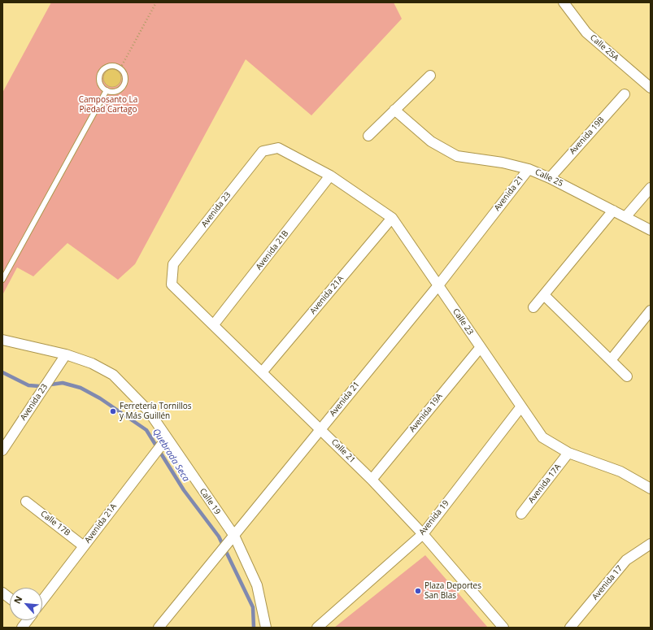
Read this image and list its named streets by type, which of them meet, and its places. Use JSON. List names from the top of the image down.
{
  "streets": {
    "street": [
      "Calle 25A",
      "Avenida 19B",
      "Calle 25",
      "Avenida 21",
      "Avenida 23",
      "Avenida 21B",
      "Avenida 21A",
      "Calle 23",
      "Avenida 19A",
      "Calle 21",
      "Avenida 17A",
      "Calle 19",
      "Avenida 19",
      "Calle 17B",
      "Avenida 17"
    ]
  },
  "crossings": [
    ["Avenida 19B", "Calle 25"],
    ["Calle 25", "Avenida 21"],
    ["Avenida 21", "Calle 23"],
    ["Avenida 21", "Calle 21"],
    ["Avenida 21", "Calle 19"],
    ["Avenida 23", "Calle 23"],
    ["Avenida 23", "Calle 21"],
    ["Avenida 23", "Calle 19"],
    ["Avenida 21B", "Calle 23"],
    ["Avenida 21B", "Calle 21"],
    ["Avenida 21A", "Calle 23"],
    ["Avenida 21A", "Calle 21"],
    ["Avenida 21A", "Calle 19"],
    ["Avenida 21A", "Calle 17B"],
    ["Calle 23", "Avenida 19A"],
    ["Calle 23", "Avenida 17A"],
    ["Calle 23", "Avenida 19"],
    ["Avenida 19A", "Calle 21"],
    ["Calle 21", "Avenida 19"]
  ],
  "water": ["Quebrada Seca"],
  "parks": ["Camposanto La Piedad Cartago"],
  "places": ["Ferretería Tornillos y Más Guillén", "Plaza Deportes San Blas"],
  "north": "top left"
}
